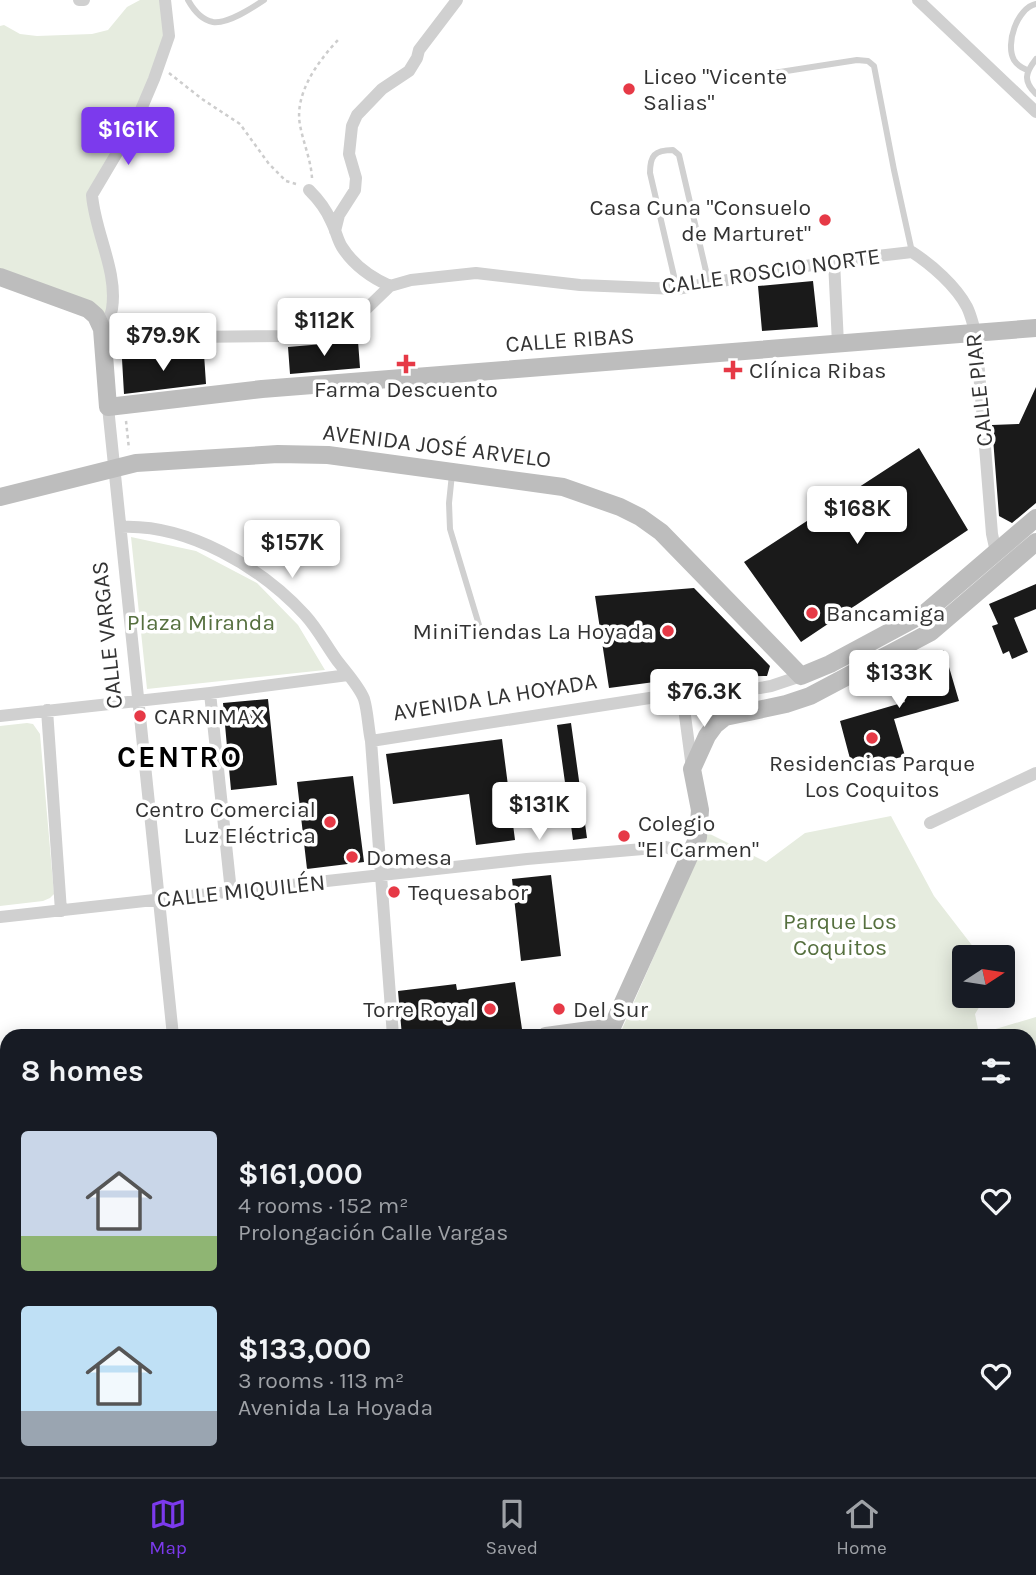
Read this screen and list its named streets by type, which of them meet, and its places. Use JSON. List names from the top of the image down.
{
  "streets": {
    "street": [
      "CALLE ROSCIO NORTE",
      "CALLE RIBAS",
      "CALLE PIAR",
      "AVENIDA JOSÉ ARVELO",
      "CALLE VARGAS",
      "AVENIDA LA HOYADA",
      "CALLE MIQUILÉN"
    ]
  },
  "crossings": [
    ["CALLE ROSCIO NORTE", "CALLE PIAR"],
    ["CALLE RIBAS", "CALLE PIAR"],
    ["CALLE RIBAS", "CALLE VARGAS"],
    ["CALLE PIAR", "AVENIDA LA HOYADA"],
    ["AVENIDA JOSÉ ARVELO", "AVENIDA LA HOYADA"],
    ["CALLE VARGAS", "CALLE MIQUILÉN"]
  ],
  "districts": ["CENTRO"],
  "parks": ["Plaza Miranda", "Parque Los Coquitos"],
  "places": {
    "other": [
      "Liceo \"Vicente Salias\"",
      "Casa Cuna \"Consuelo de Marturet\"",
      "Bancamiga",
      "MiniTiendas La Hoyada",
      "CARNIMAX",
      "Residencias Parque Los Coquitos",
      "Centro Comercial Luz Eléctrica",
      "Colegio \"El Carmen\"",
      "Domesa",
      "Tequesabor",
      "Torre Royal",
      "Del Sur"
    ],
    "health": ["Farma Descuento", "Clínica Ribas"]
  },
  "north": "right",
  "page": {
    "price": [
      "$161K",
      "$112K",
      "$79.9K",
      "$168K",
      "$157K",
      "$133K",
      "$76.3K",
      "$131K"
    ],
    "heading": "8 homes",
    "list": [
      {
        "name": "$161,000",
        "note": "4 rooms · 152 m² · Prolongación Calle Vargas"
      },
      {
        "name": "$133,000",
        "note": "3 rooms · 113 m² · Avenida La Hoyada"
      }
    ],
    "tabs": ["Map", "Saved", "Home"]
  }
}
